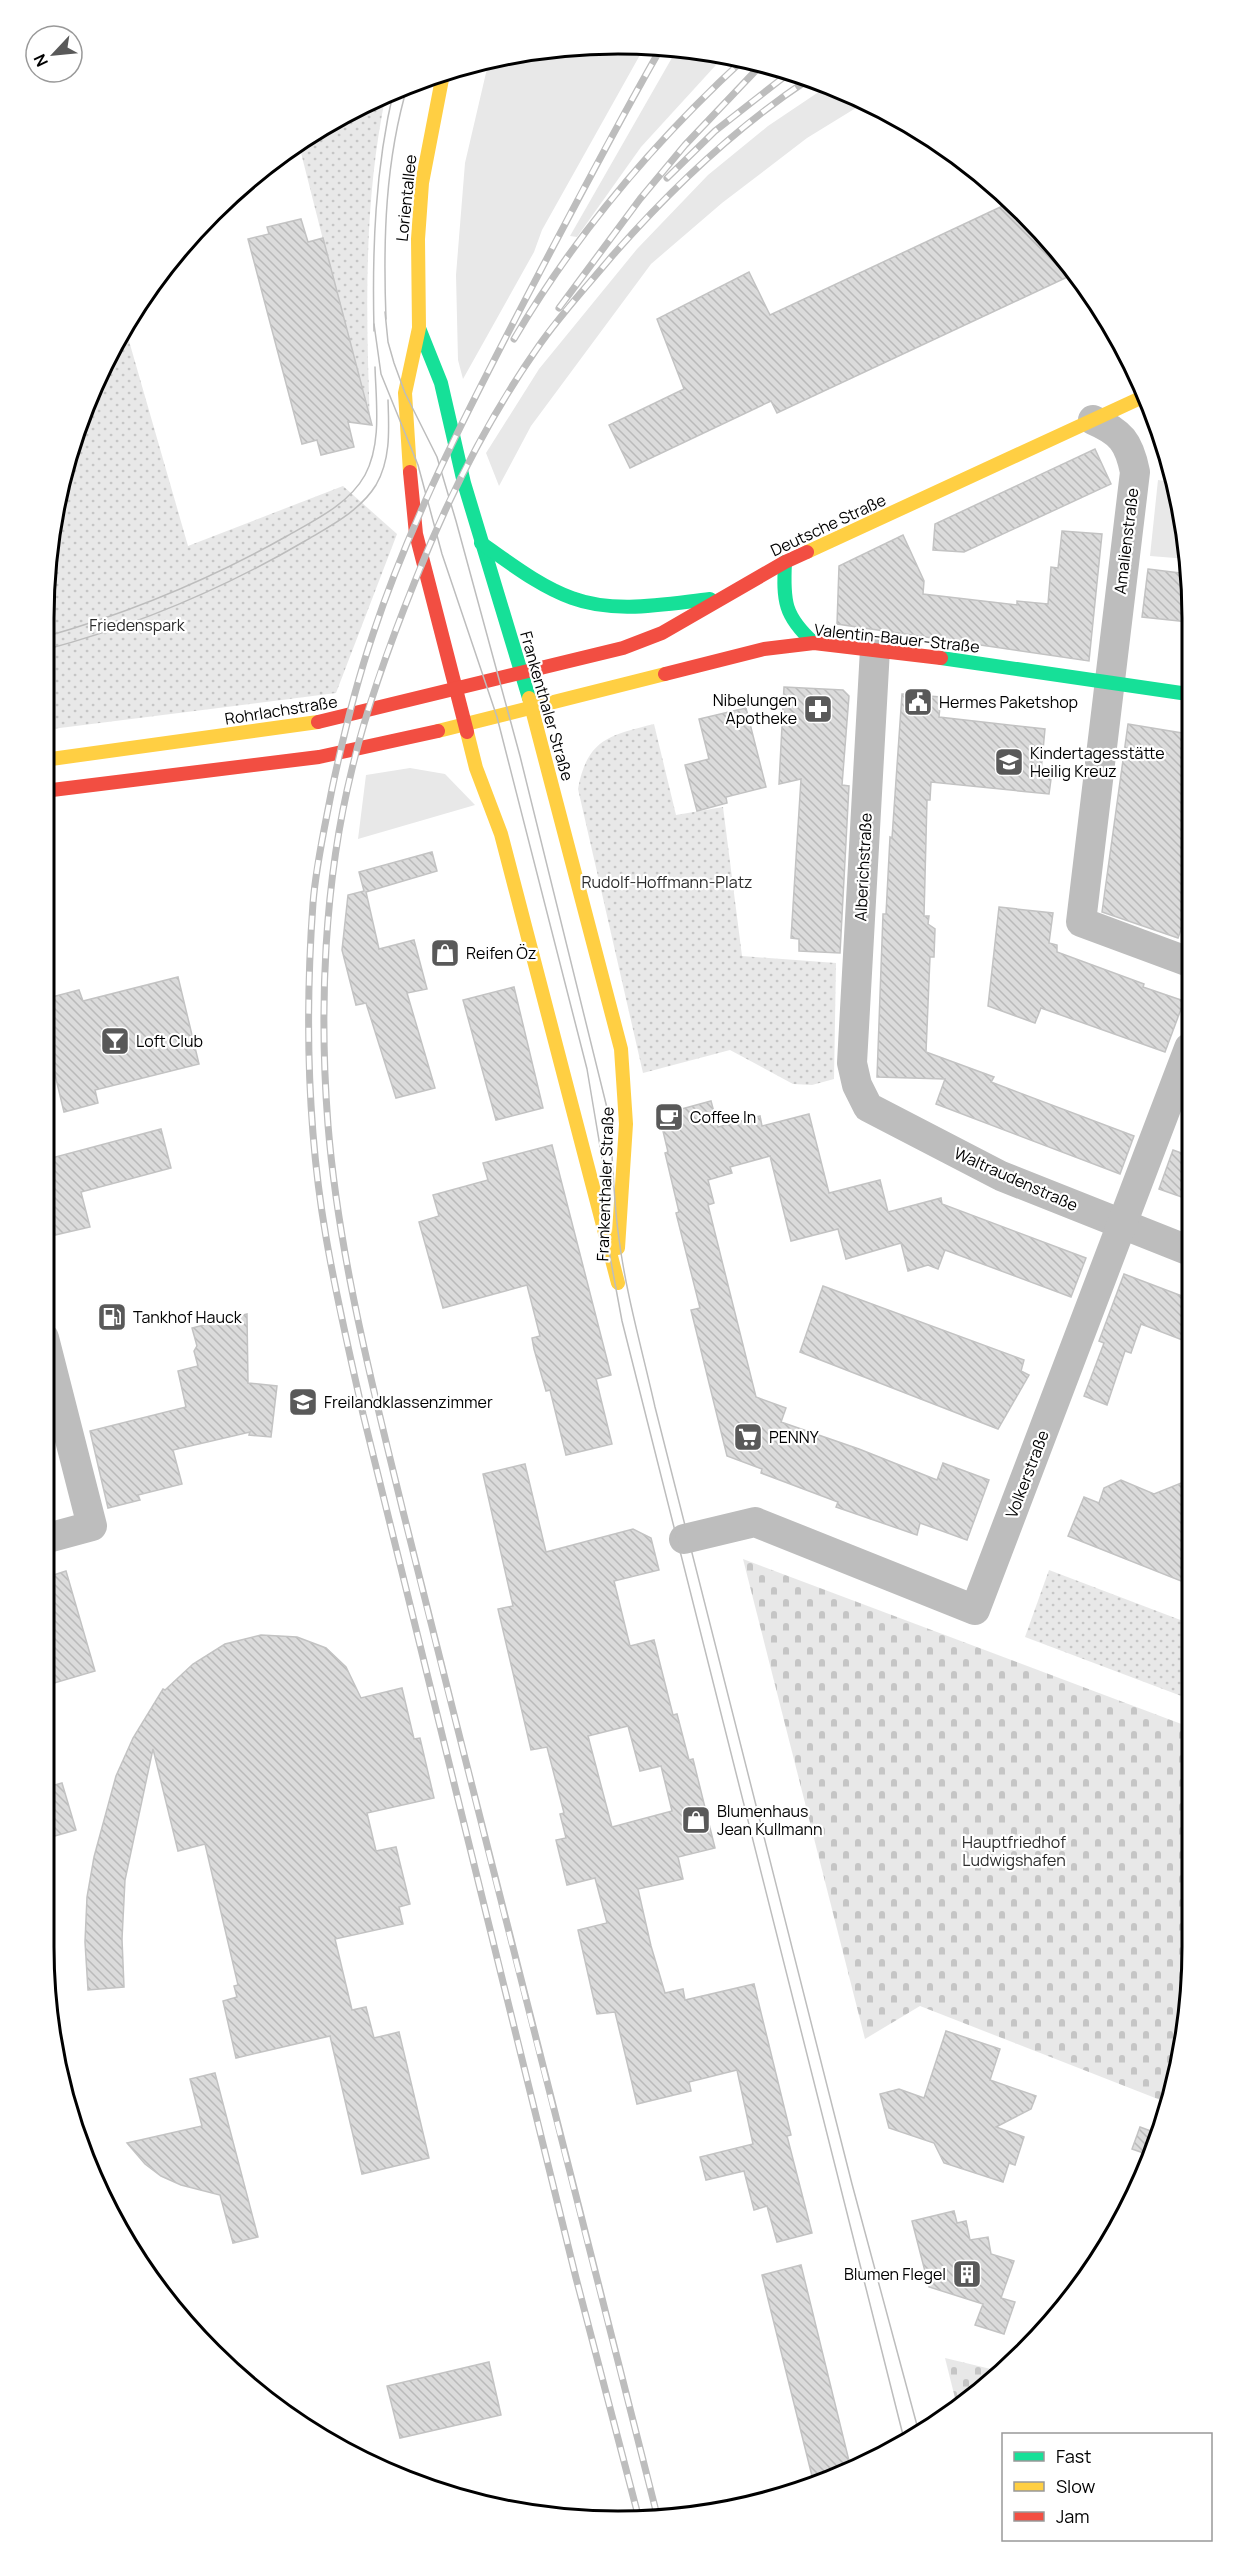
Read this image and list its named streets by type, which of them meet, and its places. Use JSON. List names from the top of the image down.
{
  "streets": {
    "main road": [
      "Lorientallee",
      "Deutsche Straße",
      "Valentin-Bauer-Straße",
      "Frankenthaler Straße",
      "Rohrlachstraße"
    ],
    "street": [
      "Amalienstraße",
      "Alberichstraße",
      "Waltraudenstraße",
      "Volkerstraße"
    ]
  },
  "crossings": [
    ["Lorientallee", "Frankenthaler Straße"],
    ["Deutsche Straße", "Amalienstraße"],
    ["Deutsche Straße", "Frankenthaler Straße"],
    ["Deutsche Straße", "Rohrlachstraße"],
    ["Amalienstraße", "Valentin-Bauer-Straße"],
    ["Valentin-Bauer-Straße", "Frankenthaler Straße"],
    ["Valentin-Bauer-Straße", "Alberichstraße"],
    ["Frankenthaler Straße", "Rohrlachstraße"],
    ["Alberichstraße", "Waltraudenstraße"],
    ["Waltraudenstraße", "Volkerstraße"]
  ],
  "parks": ["Friedenspark", "Rudolf-Hoffmann-Platz", "Hauptfriedhof Ludwigshafen"],
  "places": {
    "public building": ["Hermes Paketshop"],
    "pharmacy": ["Nibelungen Apotheke"],
    "school or university": ["Kindertagesstätte Heilig Kreuz", "Freilandklassenzimmer"],
    "shop": ["Reifen Öz", "Blumenhaus Jean Kullmann"],
    "bar": ["Loft Club"],
    "cafe": ["Coffee In"],
    "fuel station": ["Tankhof Hauck"],
    "supermarket": ["PENNY"],
    "building": ["Blumen Flegel"]
  },
  "legend": ["Fast", "Slow", "Jam"],
  "north": "bottom left"
}
